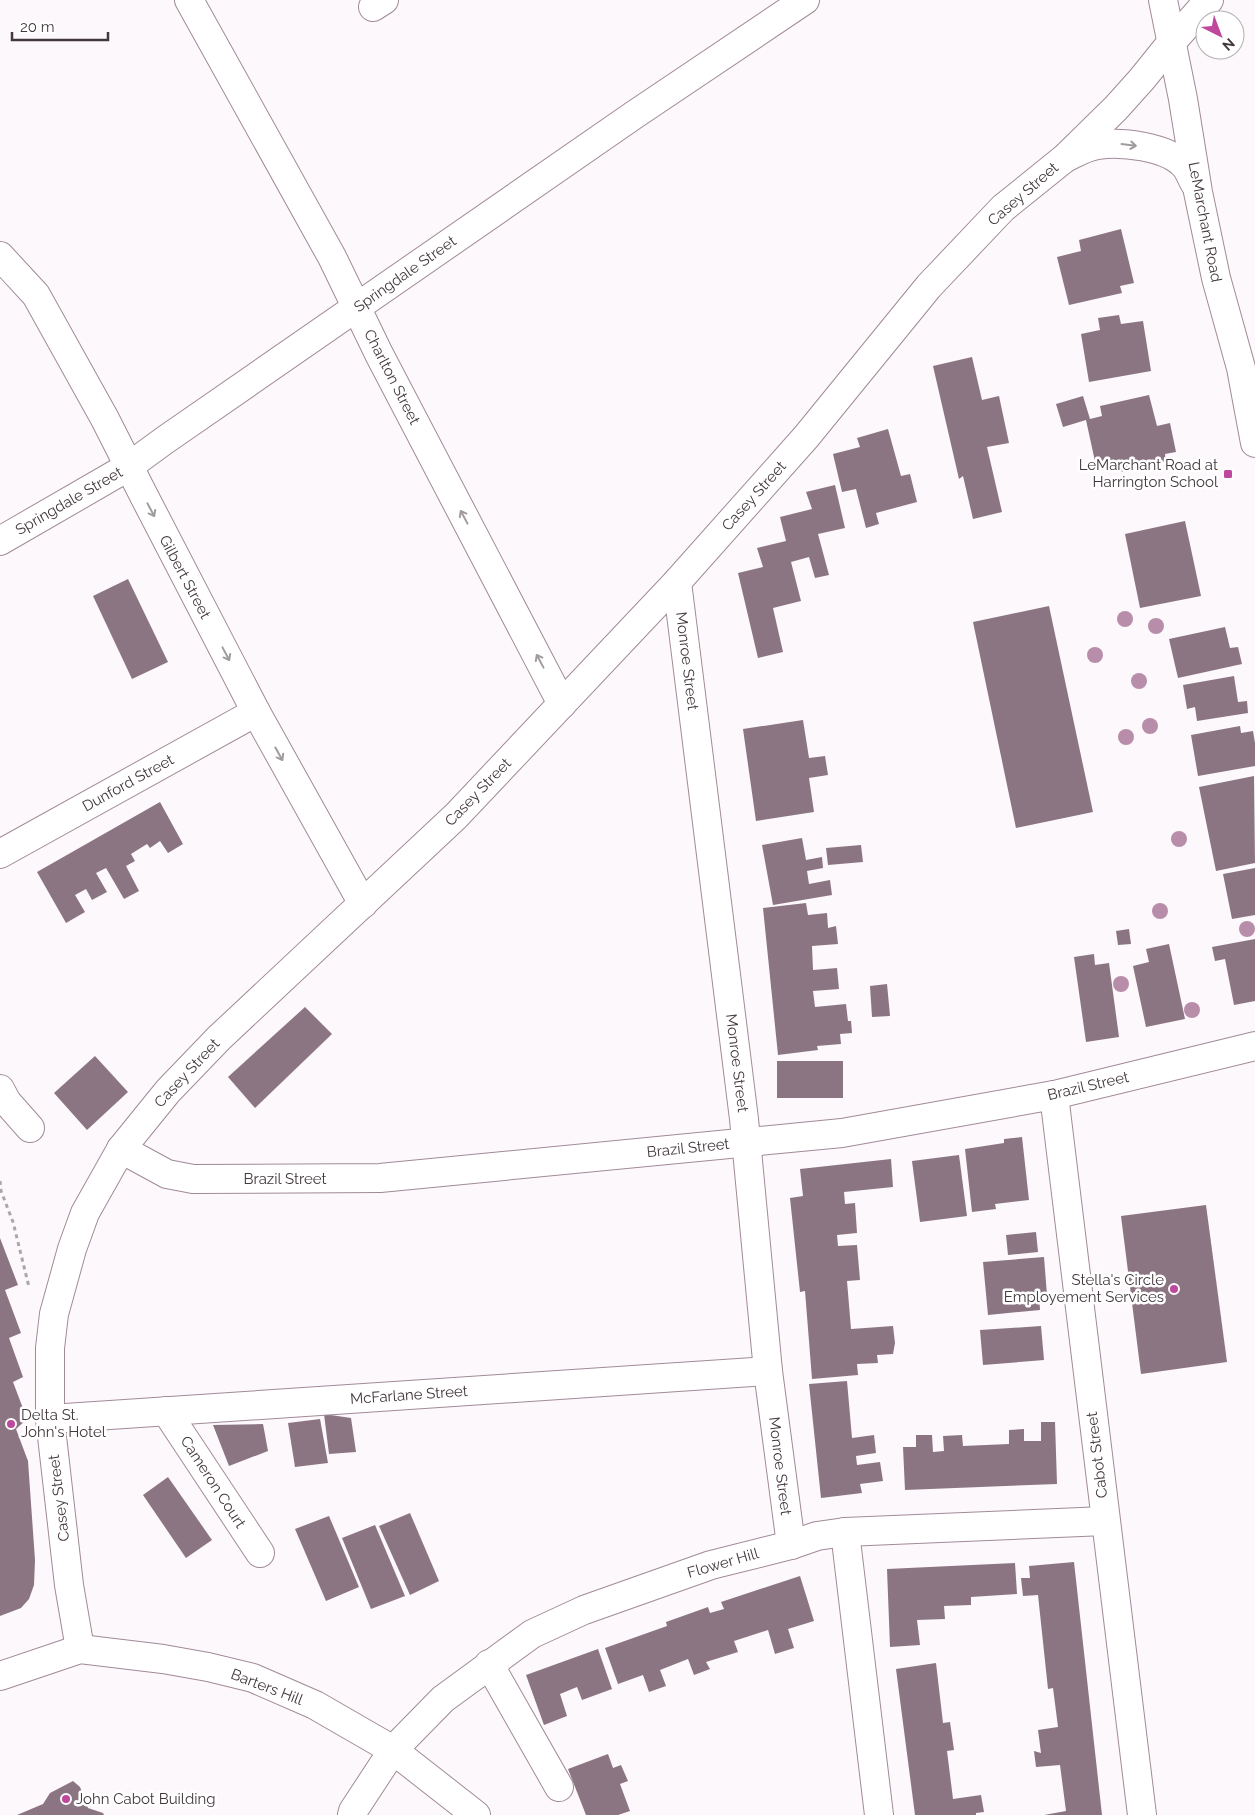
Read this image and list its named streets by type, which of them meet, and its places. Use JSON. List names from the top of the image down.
{
  "streets": {
    "street": [
      "Casey Street",
      "LeMarchant Road",
      "Springdale Street",
      "Charlton Street",
      "Gilbert Street",
      "Monroe Street",
      "Dunford Street",
      "Brazil Street",
      "McFarlane Street",
      "Cabot Street",
      "Cameron Court",
      "Flower Hill",
      "Barters Hill"
    ]
  },
  "crossings": [
    ["Casey Street", "LeMarchant Road"],
    ["Casey Street", "Charlton Street"],
    ["Casey Street", "Gilbert Street"],
    ["Casey Street", "Monroe Street"],
    ["Casey Street", "Brazil Street"],
    ["Casey Street", "McFarlane Street"],
    ["Casey Street", "Barters Hill"],
    ["Springdale Street", "Charlton Street"],
    ["Springdale Street", "Gilbert Street"],
    ["Gilbert Street", "Dunford Street"],
    ["Monroe Street", "Brazil Street"],
    ["Monroe Street", "McFarlane Street"],
    ["Monroe Street", "Flower Hill"],
    ["Brazil Street", "Cabot Street"],
    ["McFarlane Street", "Cameron Court"],
    ["Cabot Street", "Flower Hill"],
    ["Flower Hill", "Barters Hill"]
  ],
  "one_way": ["Charlton Street", "Gilbert Street"],
  "places": {
    "transit": ["LeMarchant Road at Harrington School"],
    "other": ["Stella's Circle Employement Services", "Delta St. John's Hotel", "John Cabot Building"]
  },
  "scale_bar": "20 m",
  "north": "bottom right"
}
